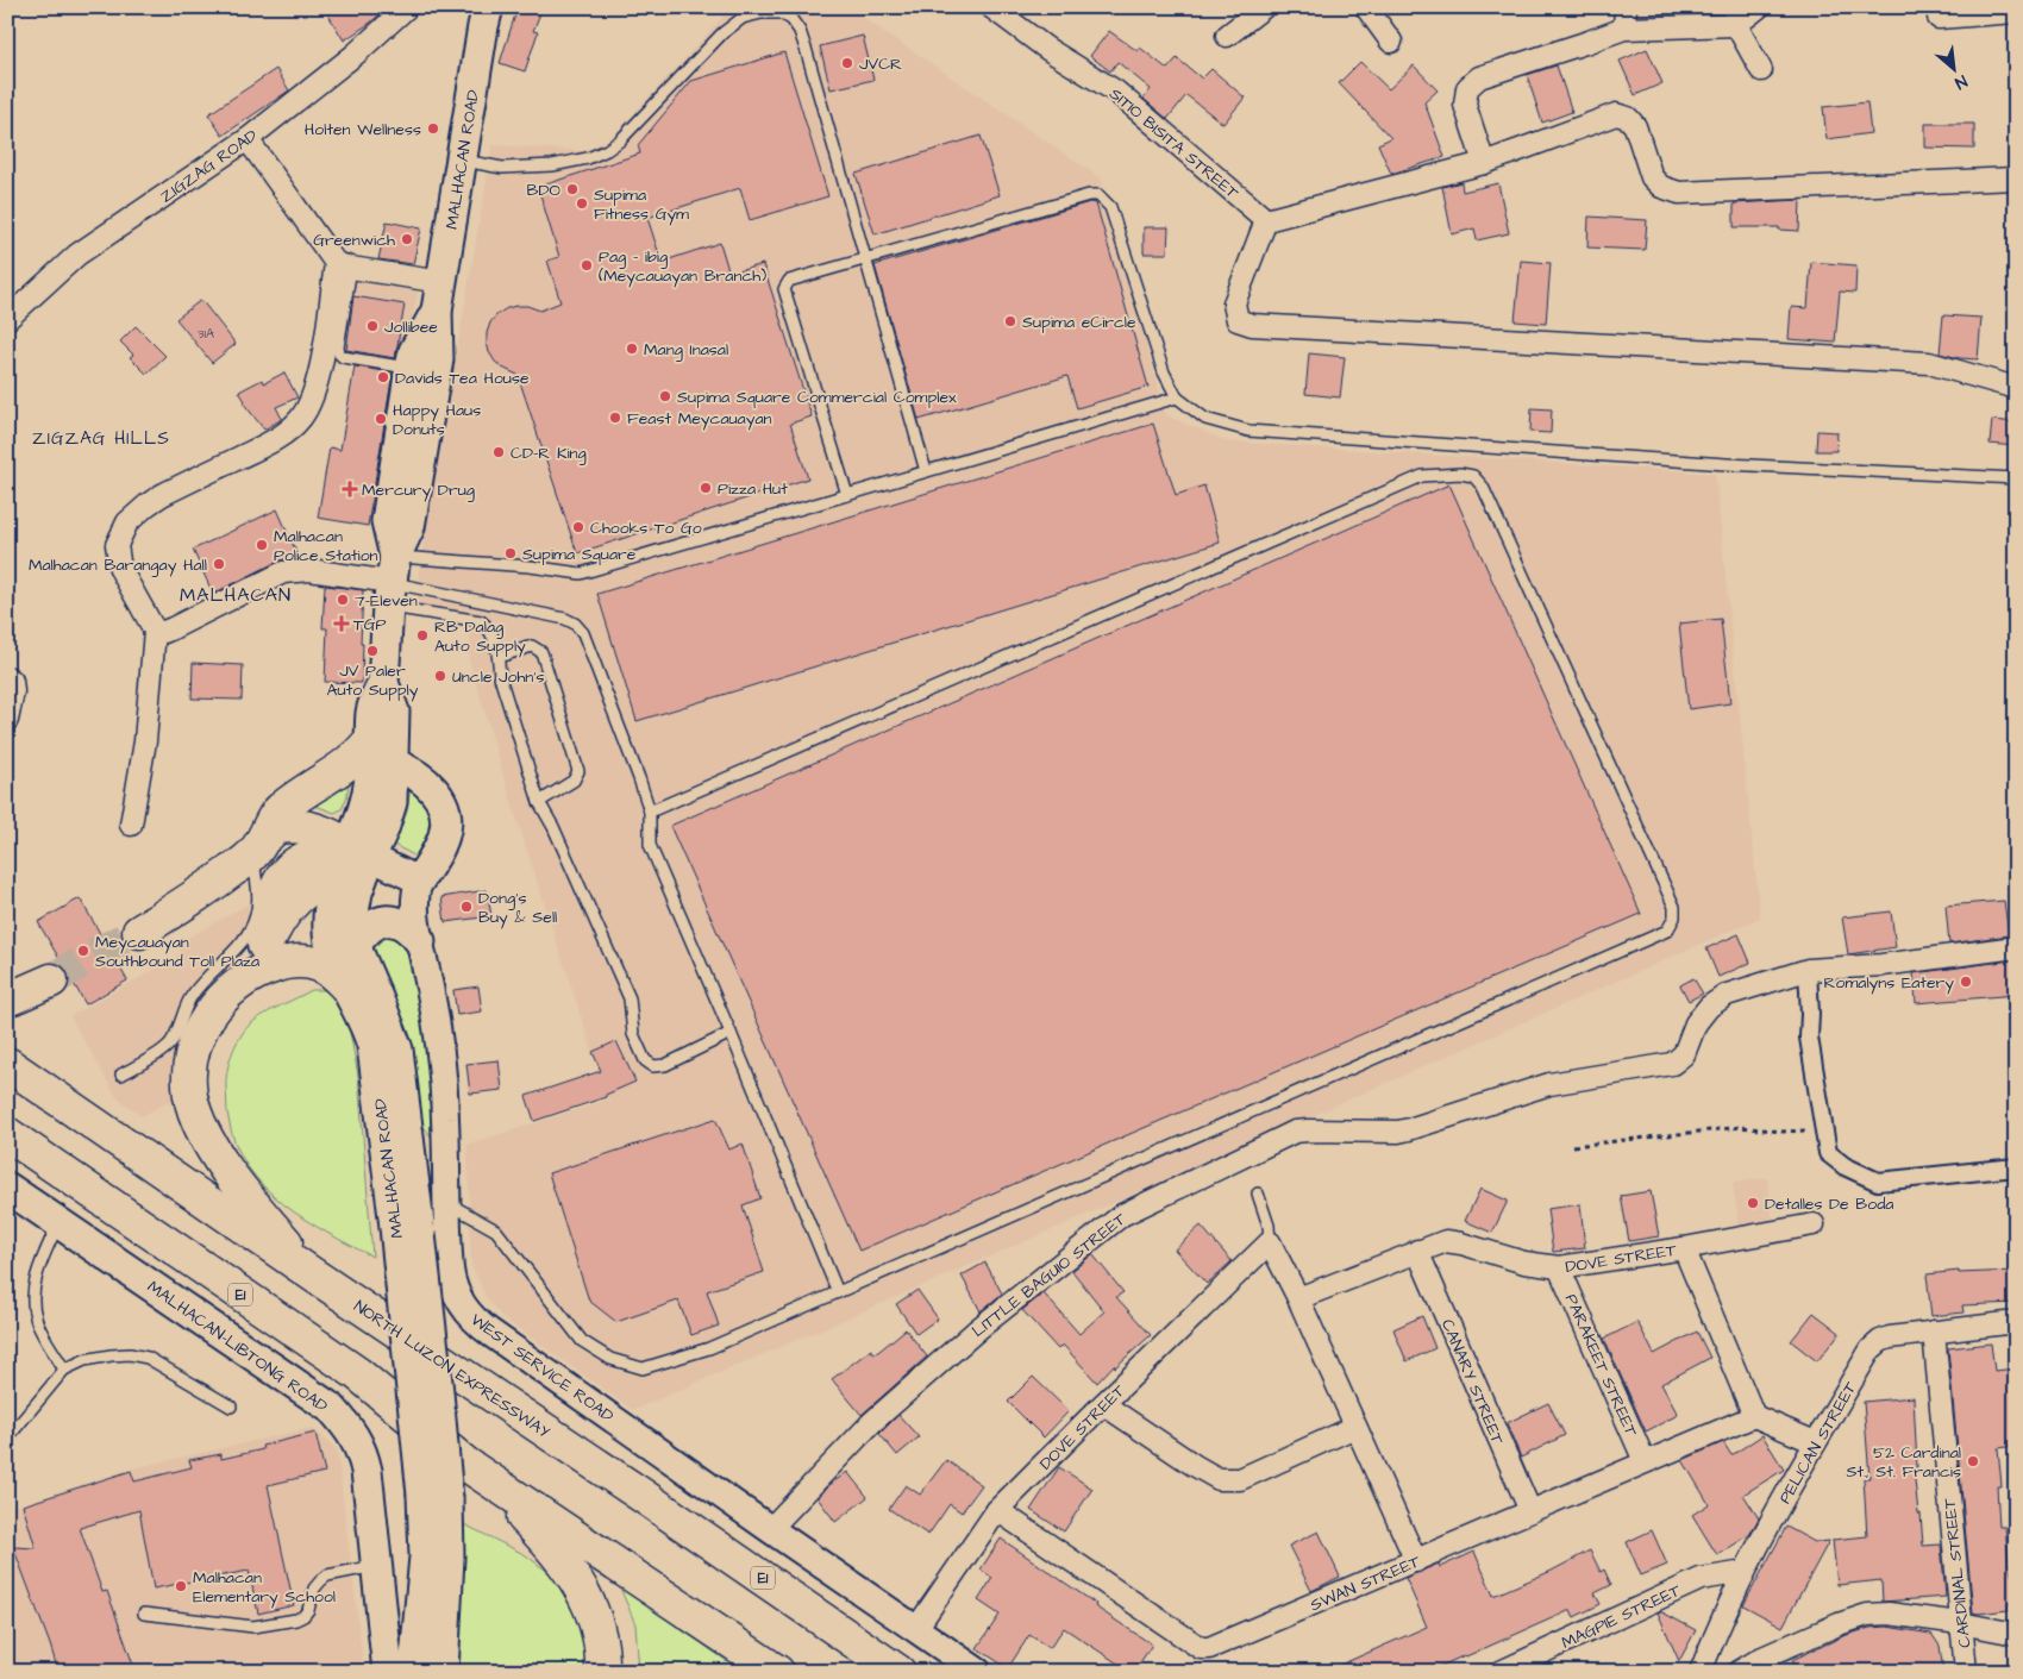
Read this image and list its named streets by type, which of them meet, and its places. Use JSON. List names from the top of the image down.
{
  "streets": {
    "highway": ["E1", "NORTH LUZON EXPRESSWAY"],
    "main road": ["MALHACAN ROAD", "MALHACAN-LIBTONG ROAD"],
    "street": [
      "SITIO BISITA STREET",
      "ZIGZAG ROAD",
      "DOVE STREET",
      "LITTLE BAGUIO STREET",
      "PARAKEET STREET",
      "WEST SERVICE ROAD",
      "CANARY STREET",
      "PELICAN STREET",
      "CARDINAL STREET",
      "SWAN STREET",
      "MAGPIE STREET"
    ]
  },
  "crossings": [
    ["DOVE STREET", "PARAKEET STREET"],
    ["DOVE STREET", "WEST SERVICE ROAD"],
    ["DOVE STREET", "CANARY STREET"],
    ["DOVE STREET", "SWAN STREET"],
    ["LITTLE BAGUIO STREET", "WEST SERVICE ROAD"],
    ["PARAKEET STREET", "SWAN STREET"],
    ["CANARY STREET", "SWAN STREET"],
    ["PELICAN STREET", "CARDINAL STREET"],
    ["PELICAN STREET", "MAGPIE STREET"]
  ],
  "districts": ["ZIGZAG HILLS", "MALHACAN"],
  "places": {
    "other": [
      "JVCR",
      "Holten Wellness",
      "BDO",
      "Supima Fitness Gym",
      "Greenwich",
      "Pag - ibig (Meycauayan Branch)",
      "Supima eCircle",
      "Jollibee",
      "Mang Inasal",
      "Davids Tea House",
      "Supima Square Commercial Complex",
      "Feast Meycauayan",
      "Happy Haus Donuts",
      "CD-R King",
      "Pizza Hut",
      "Chooks To Go",
      "Malhacan Police Station",
      "Supima Square",
      "Malhacan Barangay Hall",
      "7-Eleven",
      "RB Dalag Auto Supply",
      "JV Paler Auto Supply",
      "Uncle John's",
      "Dong's Buy & Sell",
      "Meycauayan Southbound Toll Plaza",
      "Romalyns Eatery",
      "Detalles De Boda",
      "52 Cardinal St., St. Francis",
      "Malhacan Elementary School"
    ],
    "health": ["Mercury Drug", "TGP"]
  },
  "house_numbers": ["31A"],
  "north": "bottom right"
}
